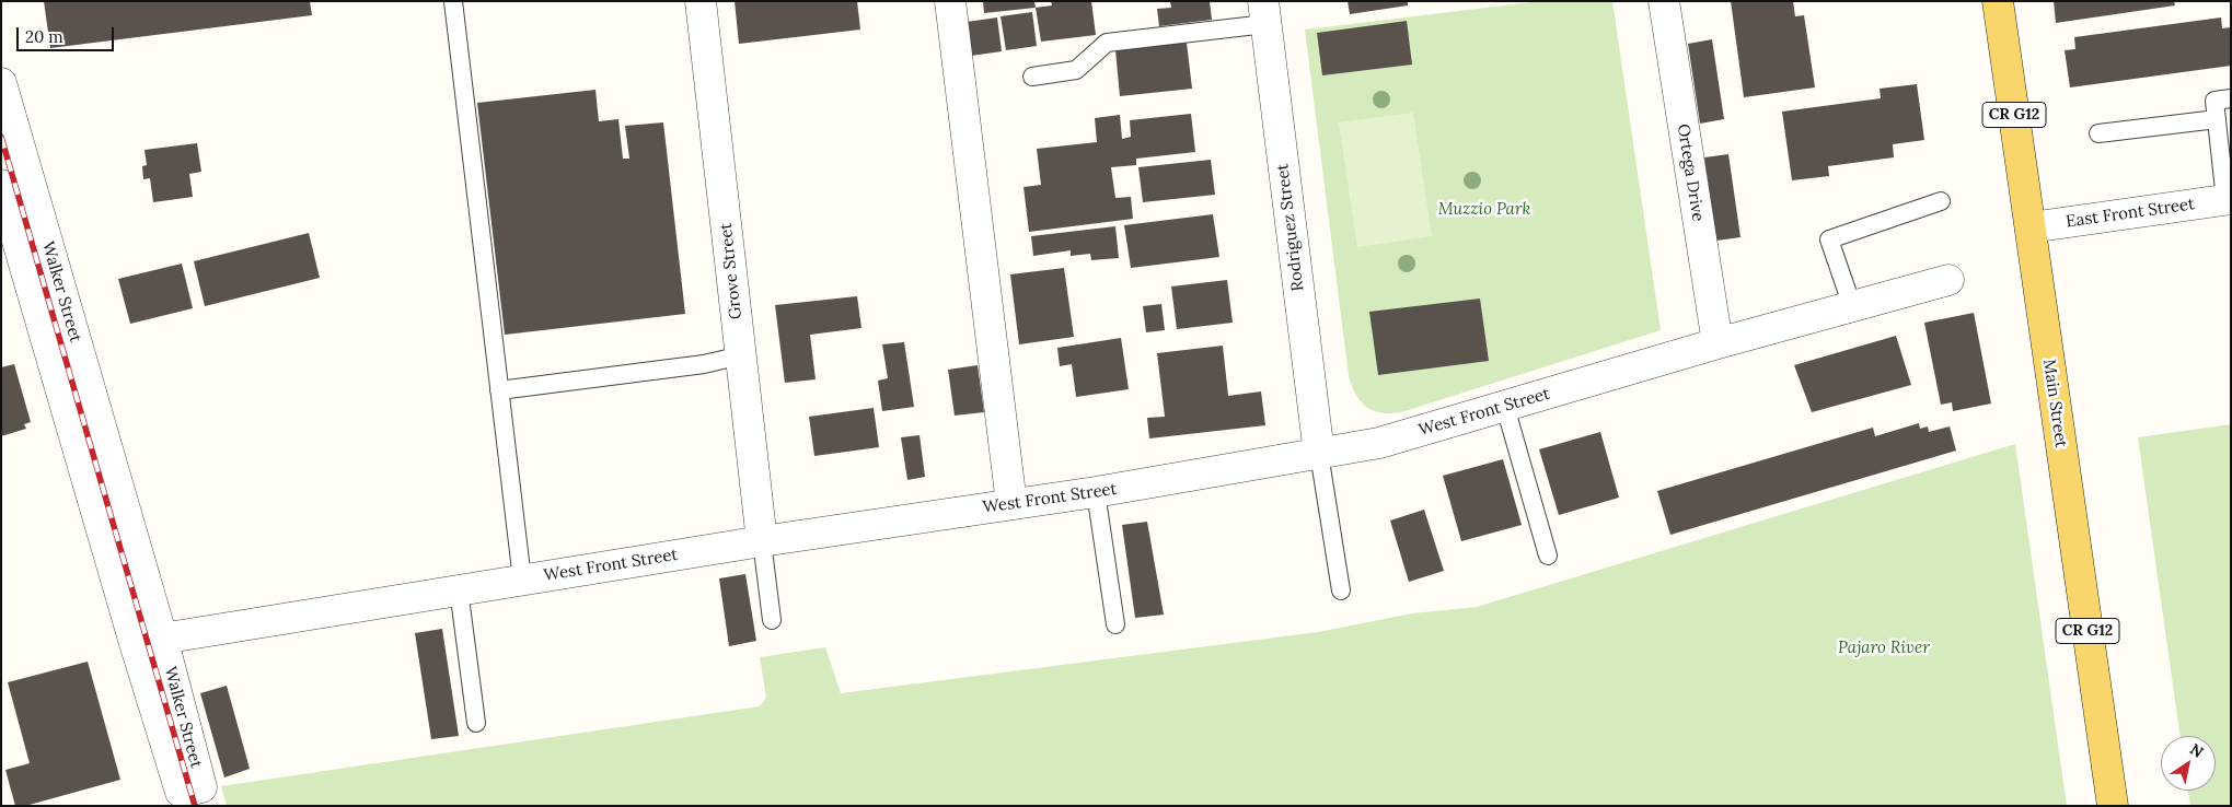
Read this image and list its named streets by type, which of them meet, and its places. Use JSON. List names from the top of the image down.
{
  "streets": {
    "main road": ["CR G12", "Main Street"],
    "street": [
      "Ortega Drive",
      "East Front Street",
      "Rodriguez Street",
      "Grove Street",
      "Walker Street",
      "West Front Street"
    ]
  },
  "crossings": [
    ["Ortega Drive", "West Front Street"],
    ["East Front Street", "Main Street"],
    ["Rodriguez Street", "West Front Street"],
    ["Grove Street", "West Front Street"],
    ["Walker Street", "West Front Street"]
  ],
  "parks": ["Muzzio Park", "Pajaro River"],
  "scale_bar": "20 m",
  "north": "top right"
}
